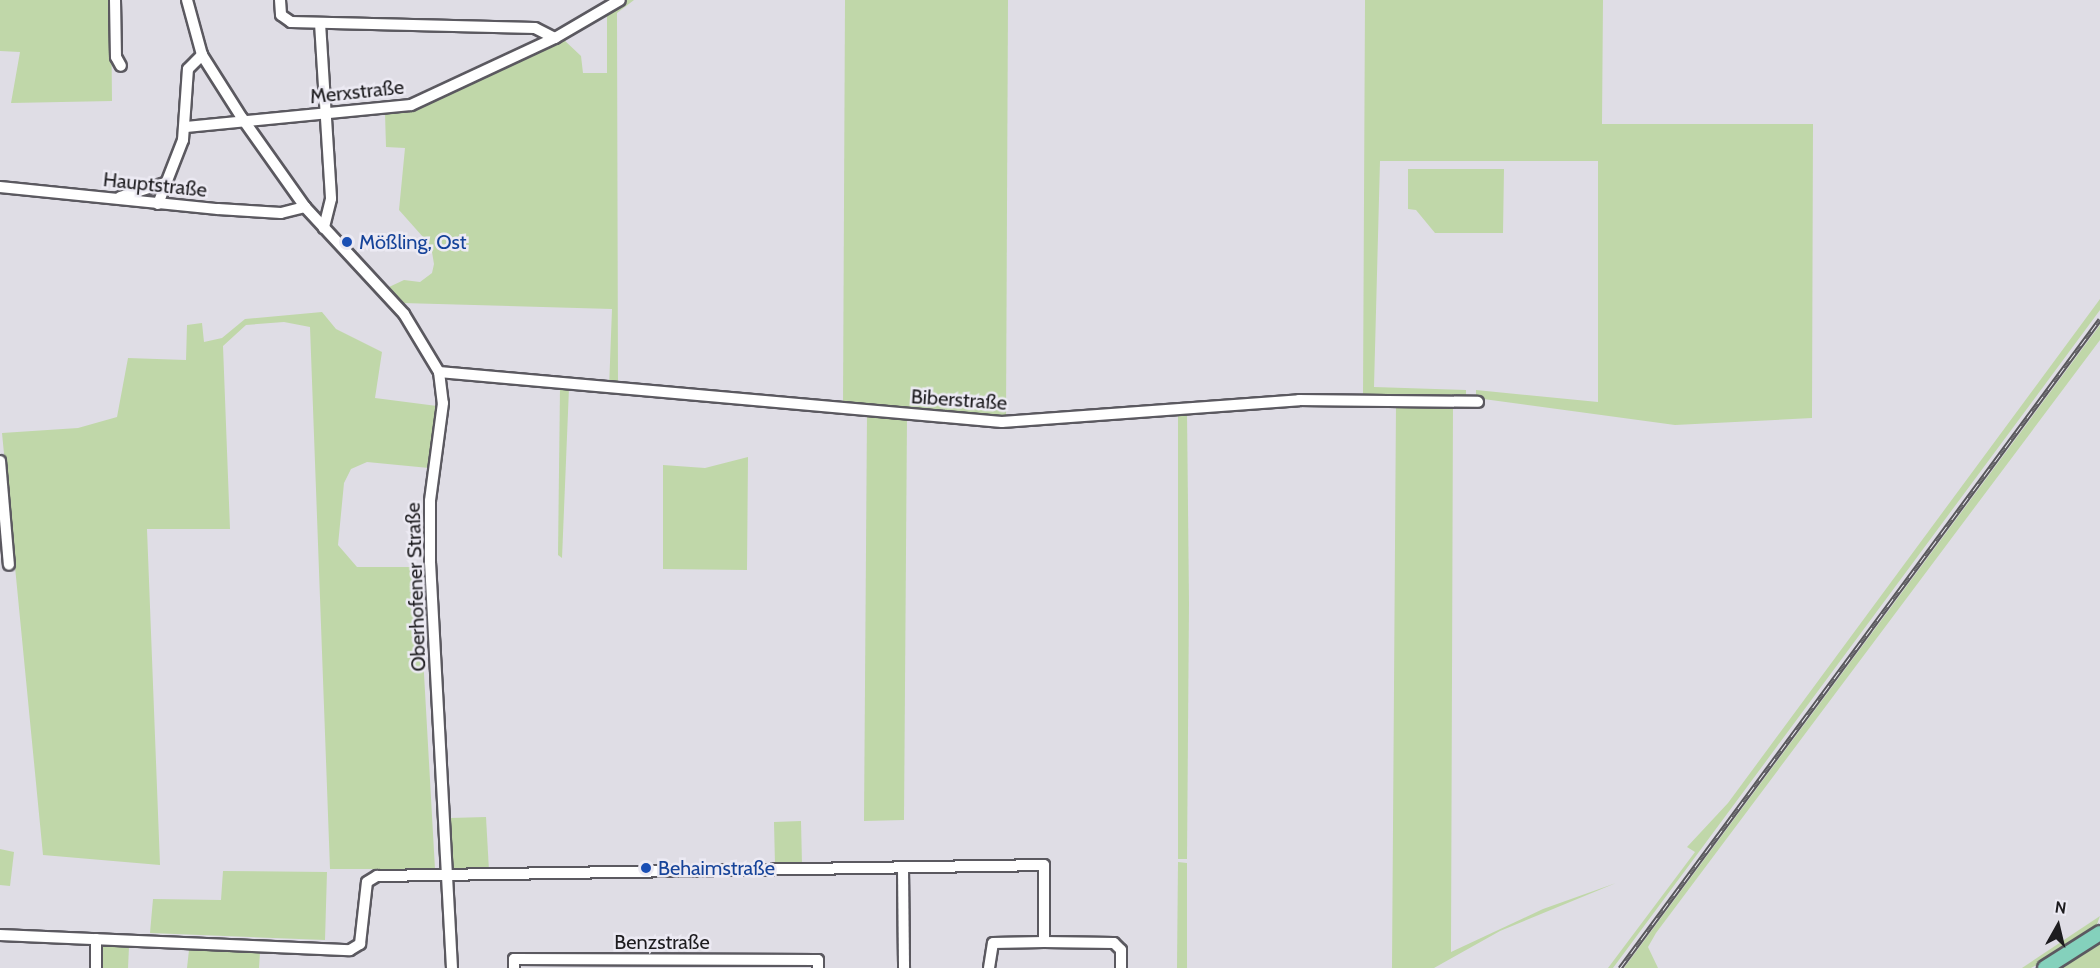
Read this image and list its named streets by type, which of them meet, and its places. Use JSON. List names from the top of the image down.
{
  "streets": {
    "street": [
      "Merxstraße",
      "Hauptstraße",
      "Biberstraße",
      "Oberhofener Straße",
      "Benzstraße"
    ]
  },
  "crossings": [
    ["Merxstraße", "Oberhofener Straße"],
    ["Hauptstraße", "Oberhofener Straße"],
    ["Biberstraße", "Oberhofener Straße"]
  ],
  "places": ["Mößling, Ost", "Behaimstraße"],
  "north": "top"
}
